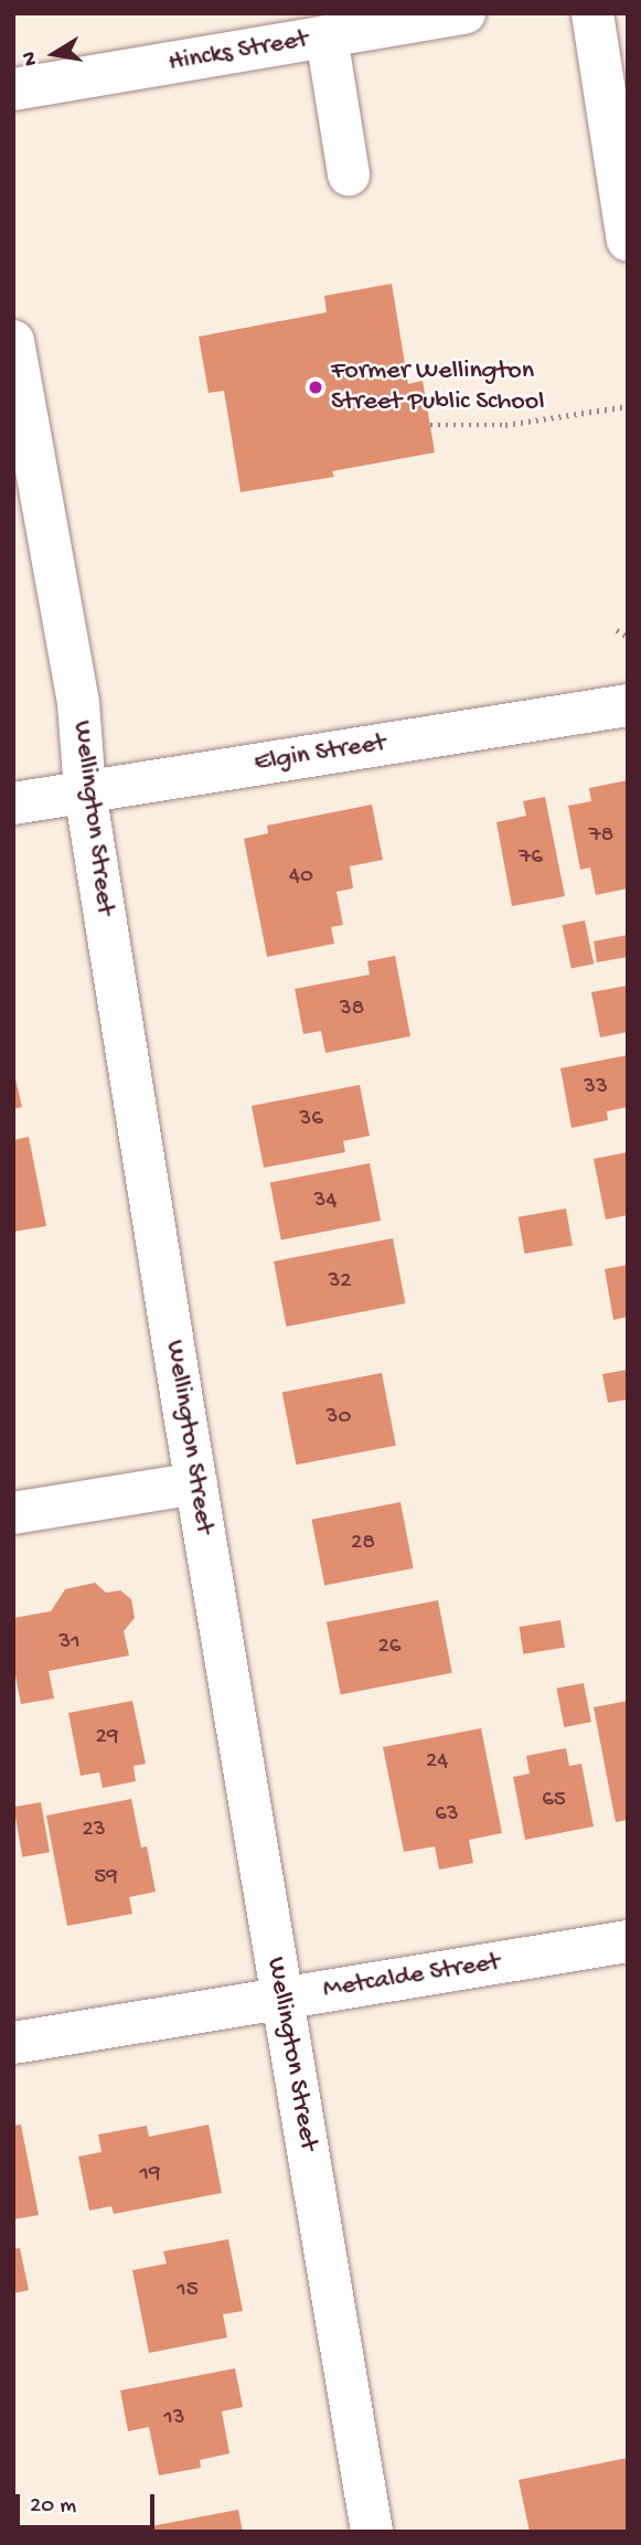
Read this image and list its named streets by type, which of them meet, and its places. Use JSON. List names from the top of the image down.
{
  "streets": {
    "street": [
      "Hincks Street",
      "Elgin Street",
      "Wellington Street",
      "Metcalde Street"
    ]
  },
  "crossings": [
    ["Elgin Street", "Wellington Street"],
    ["Wellington Street", "Metcalde Street"]
  ],
  "places": ["Former Wellington Street Public School"],
  "house_numbers": [
    "78",
    "76",
    "40",
    "38",
    "33",
    "36",
    "34",
    "32",
    "30",
    "28",
    "31",
    "26",
    "29",
    "24",
    "65",
    "63",
    "23",
    "59",
    "19",
    "15",
    "13"
  ],
  "scale_bar": "20 m",
  "north": "left"
}
